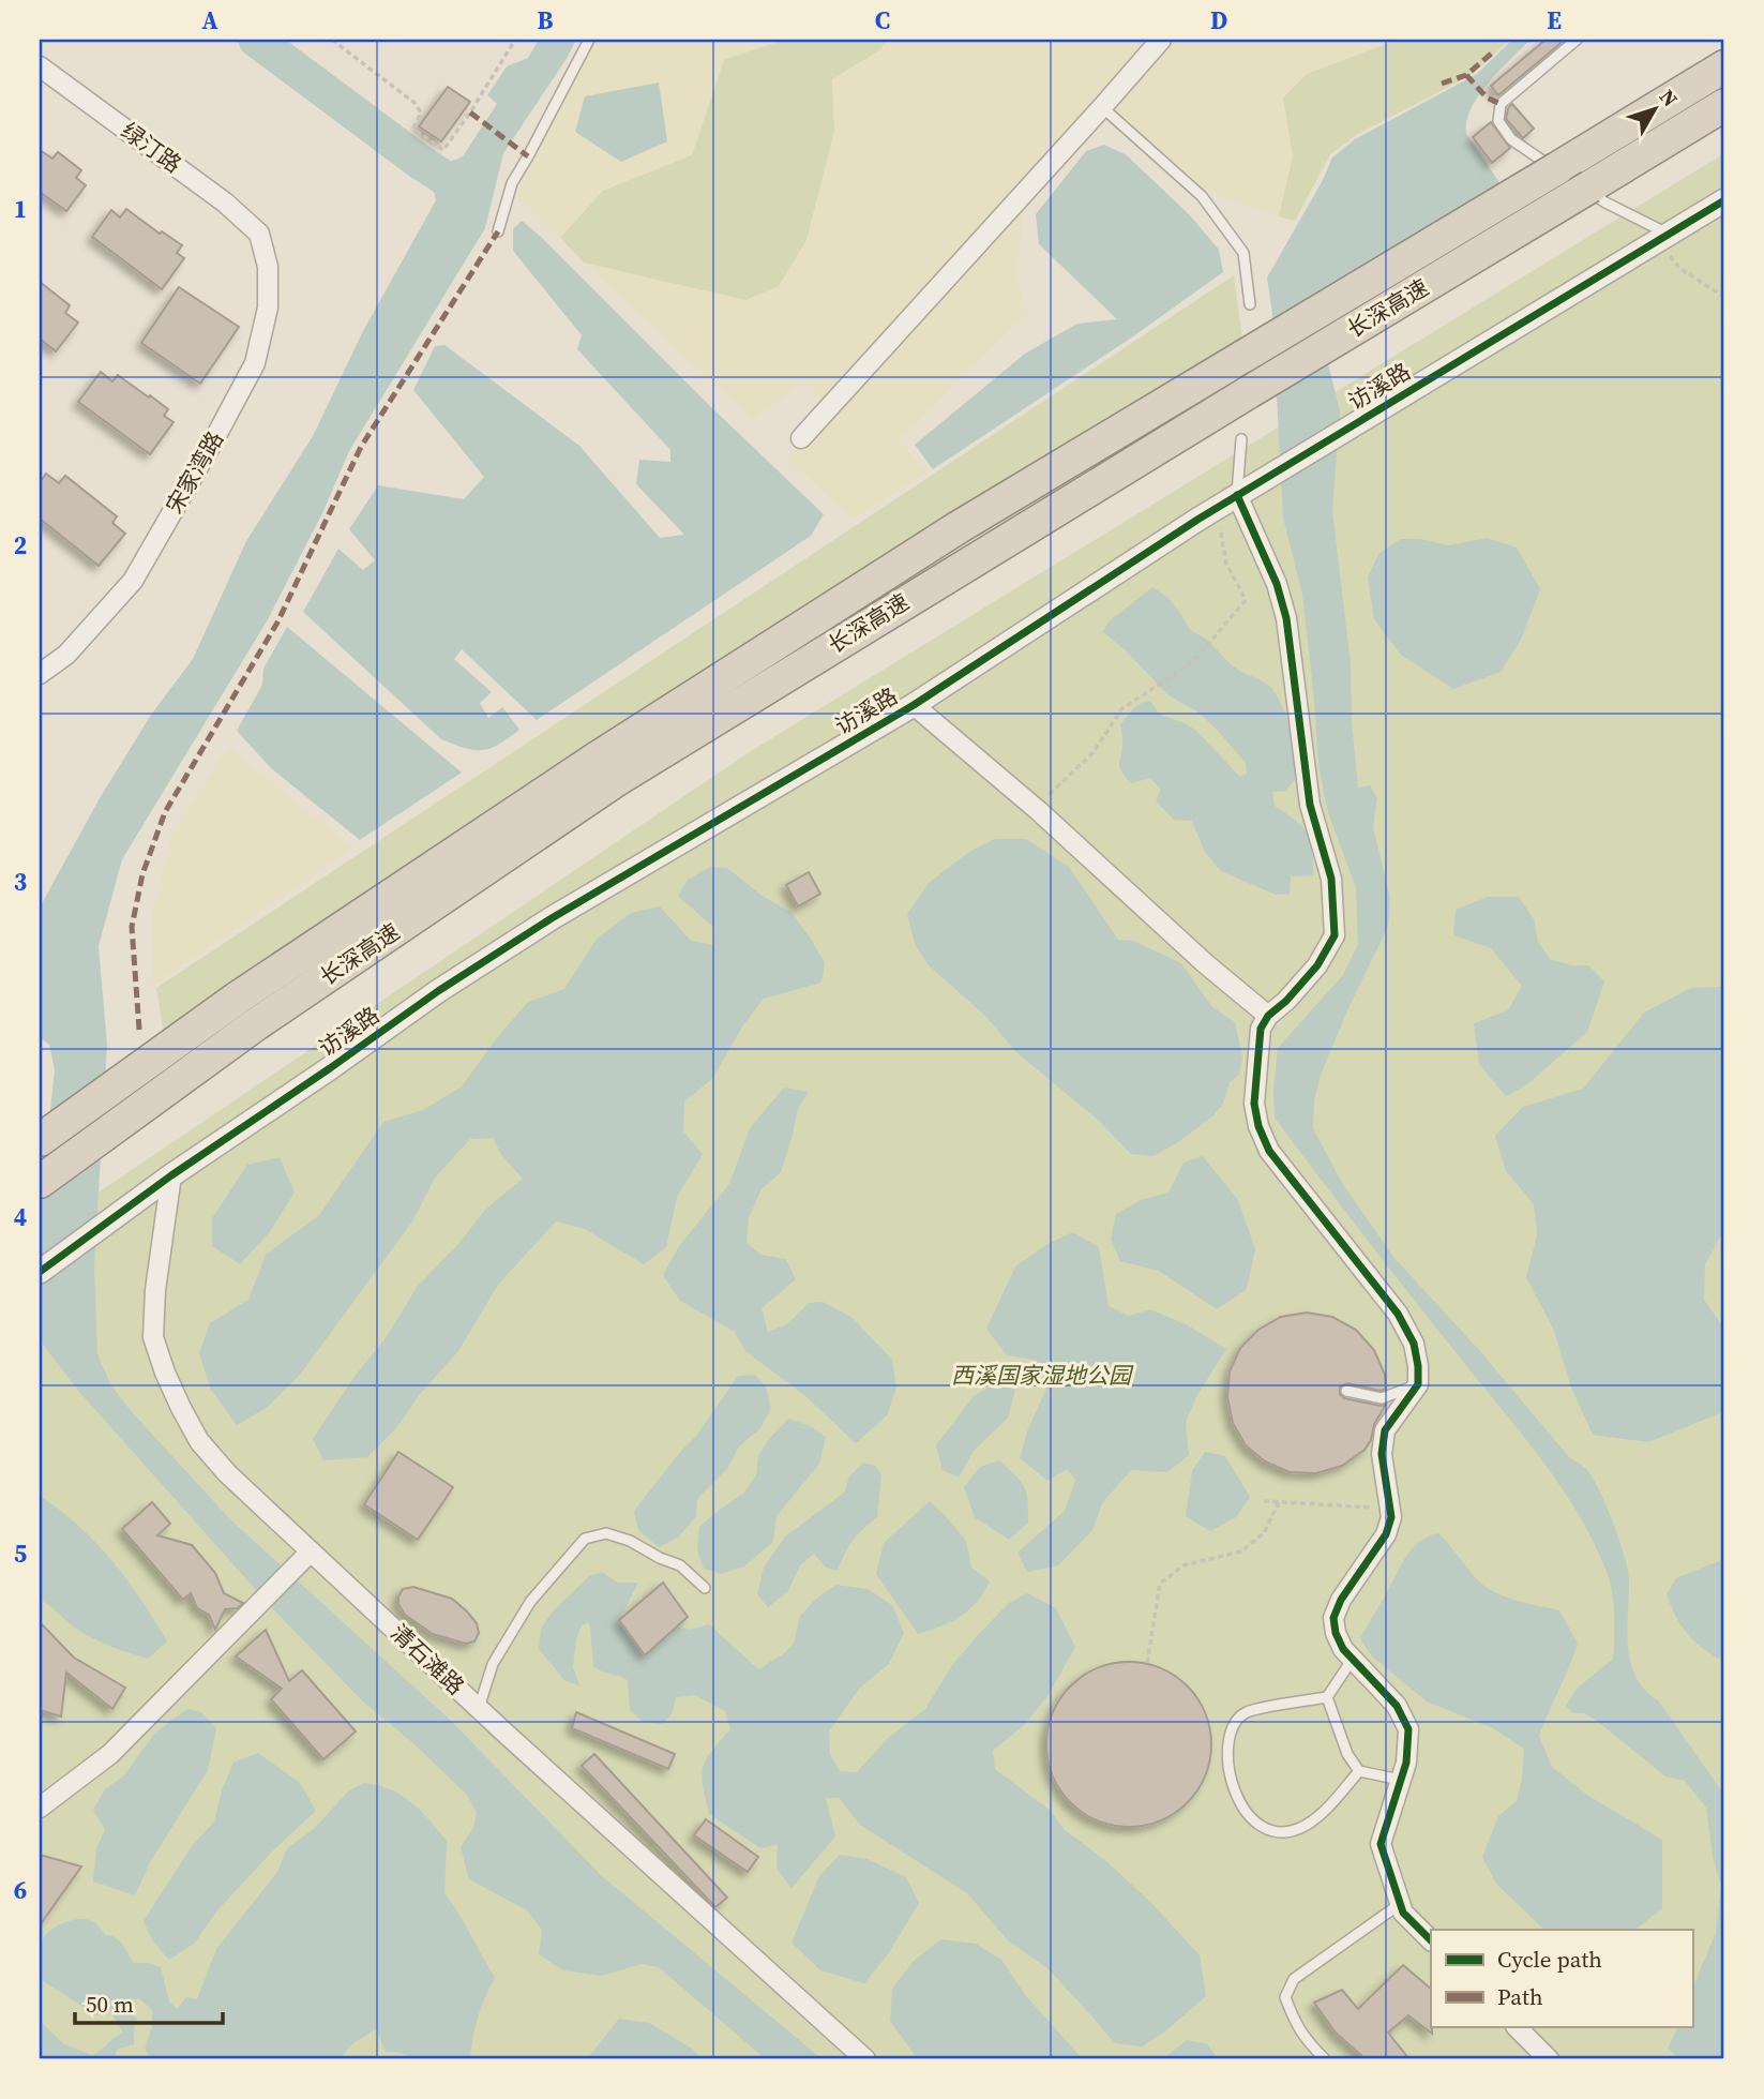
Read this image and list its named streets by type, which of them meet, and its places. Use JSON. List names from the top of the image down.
{
  "streets": {
    "highway": ["长深高速"],
    "street": [
      "绿汀路",
      "访溪路",
      "宋家湾路",
      "清石滩路"
    ]
  },
  "crossings": [
    ["绿汀路", "宋家湾路"],
    ["访溪路", "清石滩路"]
  ],
  "parks": ["西溪国家湿地公园"],
  "legend": ["Cycle path", "Path"],
  "scale_bar": "50 m",
  "north": "top right",
  "grid": {
    "columns": [
      "A",
      "B",
      "C",
      "D",
      "E"
    ],
    "rows": [
      "1",
      "2",
      "3",
      "4",
      "5",
      "6"
    ]
  }
}
